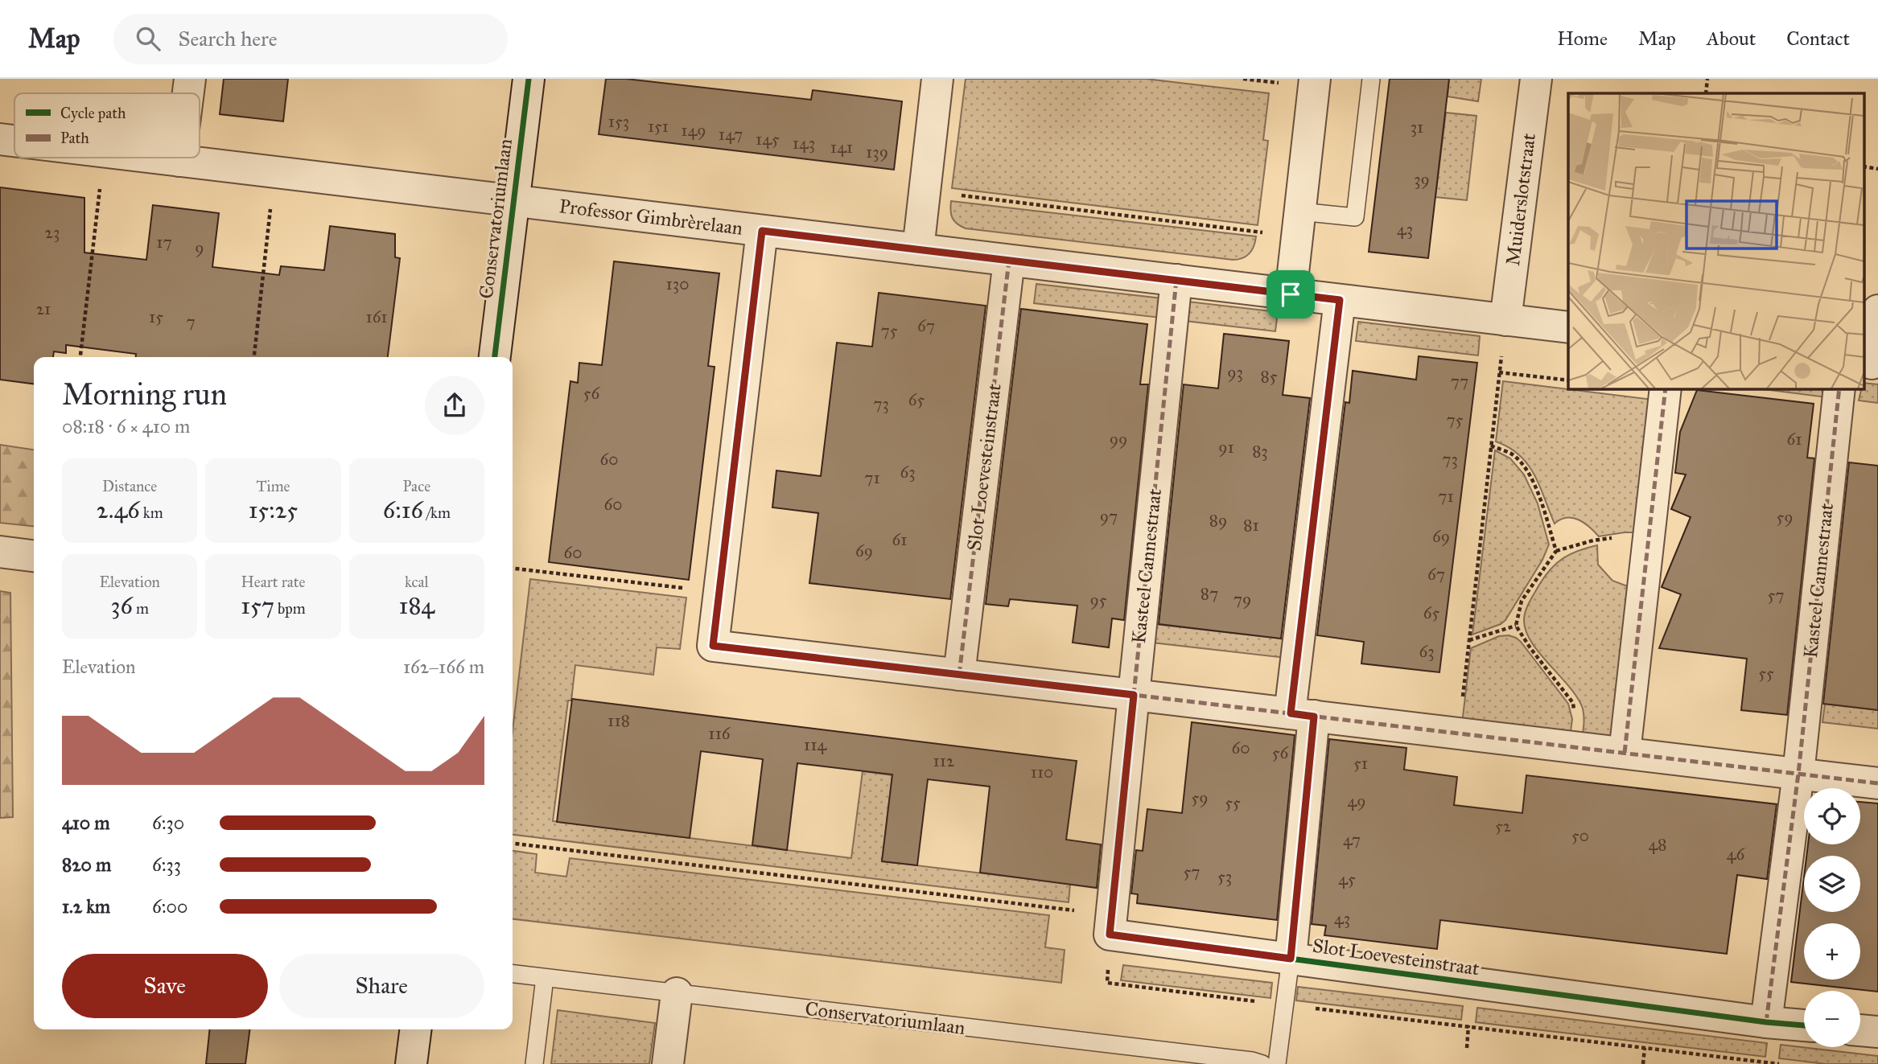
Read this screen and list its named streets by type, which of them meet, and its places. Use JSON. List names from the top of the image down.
{
  "streets": {
    "street": [
      "Muiderslotstraat",
      "Professor Gimbrèrelaan",
      "Conservatoriumlaan",
      "Slot Loevesteinstraat",
      "Kasteel Cannestraat"
    ]
  },
  "crossings": [
    ["Muiderslotstraat", "Professor Gimbrèrelaan"],
    ["Professor Gimbrèrelaan", "Conservatoriumlaan"],
    ["Professor Gimbrèrelaan", "Slot Loevesteinstraat"],
    ["Professor Gimbrèrelaan", "Kasteel Cannestraat"]
  ],
  "house_numbers": [
    "153",
    "151",
    "31",
    "149",
    "147",
    "145",
    "143",
    "141",
    "139",
    "39",
    "43",
    "23",
    "17",
    "9",
    "130",
    "21",
    "15",
    "161",
    "7",
    "67",
    "75",
    "93",
    "85",
    "77",
    "56",
    "65",
    "73",
    "75",
    "99",
    "61",
    "91",
    "83",
    "60",
    "73",
    "63",
    "71",
    "71",
    "60",
    "97",
    "59",
    "89",
    "81",
    "69",
    "61",
    "69",
    "60",
    "67",
    "87",
    "57",
    "79",
    "95",
    "65",
    "63",
    "55",
    "118",
    "116",
    "114",
    "60",
    "56",
    "112",
    "51",
    "110",
    "59",
    "49",
    "55",
    "52",
    "50",
    "47",
    "48",
    "46",
    "57",
    "53",
    "45",
    "43"
  ],
  "legend": ["Cycle path", "Path"],
  "page": {
    "header": "Map",
    "search": "Search here",
    "nav": [
      "Home",
      "Map",
      "About",
      "Contact"
    ],
    "heading": ["Morning run", "08:18 · 6 × 410 m"],
    "stats": [
      ["Distance", "2.46 km"],
      ["Time", "15:25"],
      ["Pace", "6:16 /km"],
      ["Elevation", "36 m"],
      ["Heart rate", "157 bpm"],
      ["kcal", "184"]
    ],
    "chart": ["Elevation", "162–166 m"],
    "map_buttons": ["+", "−"],
    "list": [
      {
        "name": "410 m",
        "note": "6:30"
      },
      {
        "name": "820 m",
        "note": "6:33"
      },
      {
        "name": "1.2 km",
        "note": "6:00"
      }
    ],
    "buttons": ["Save", "Share"]
  }
}
